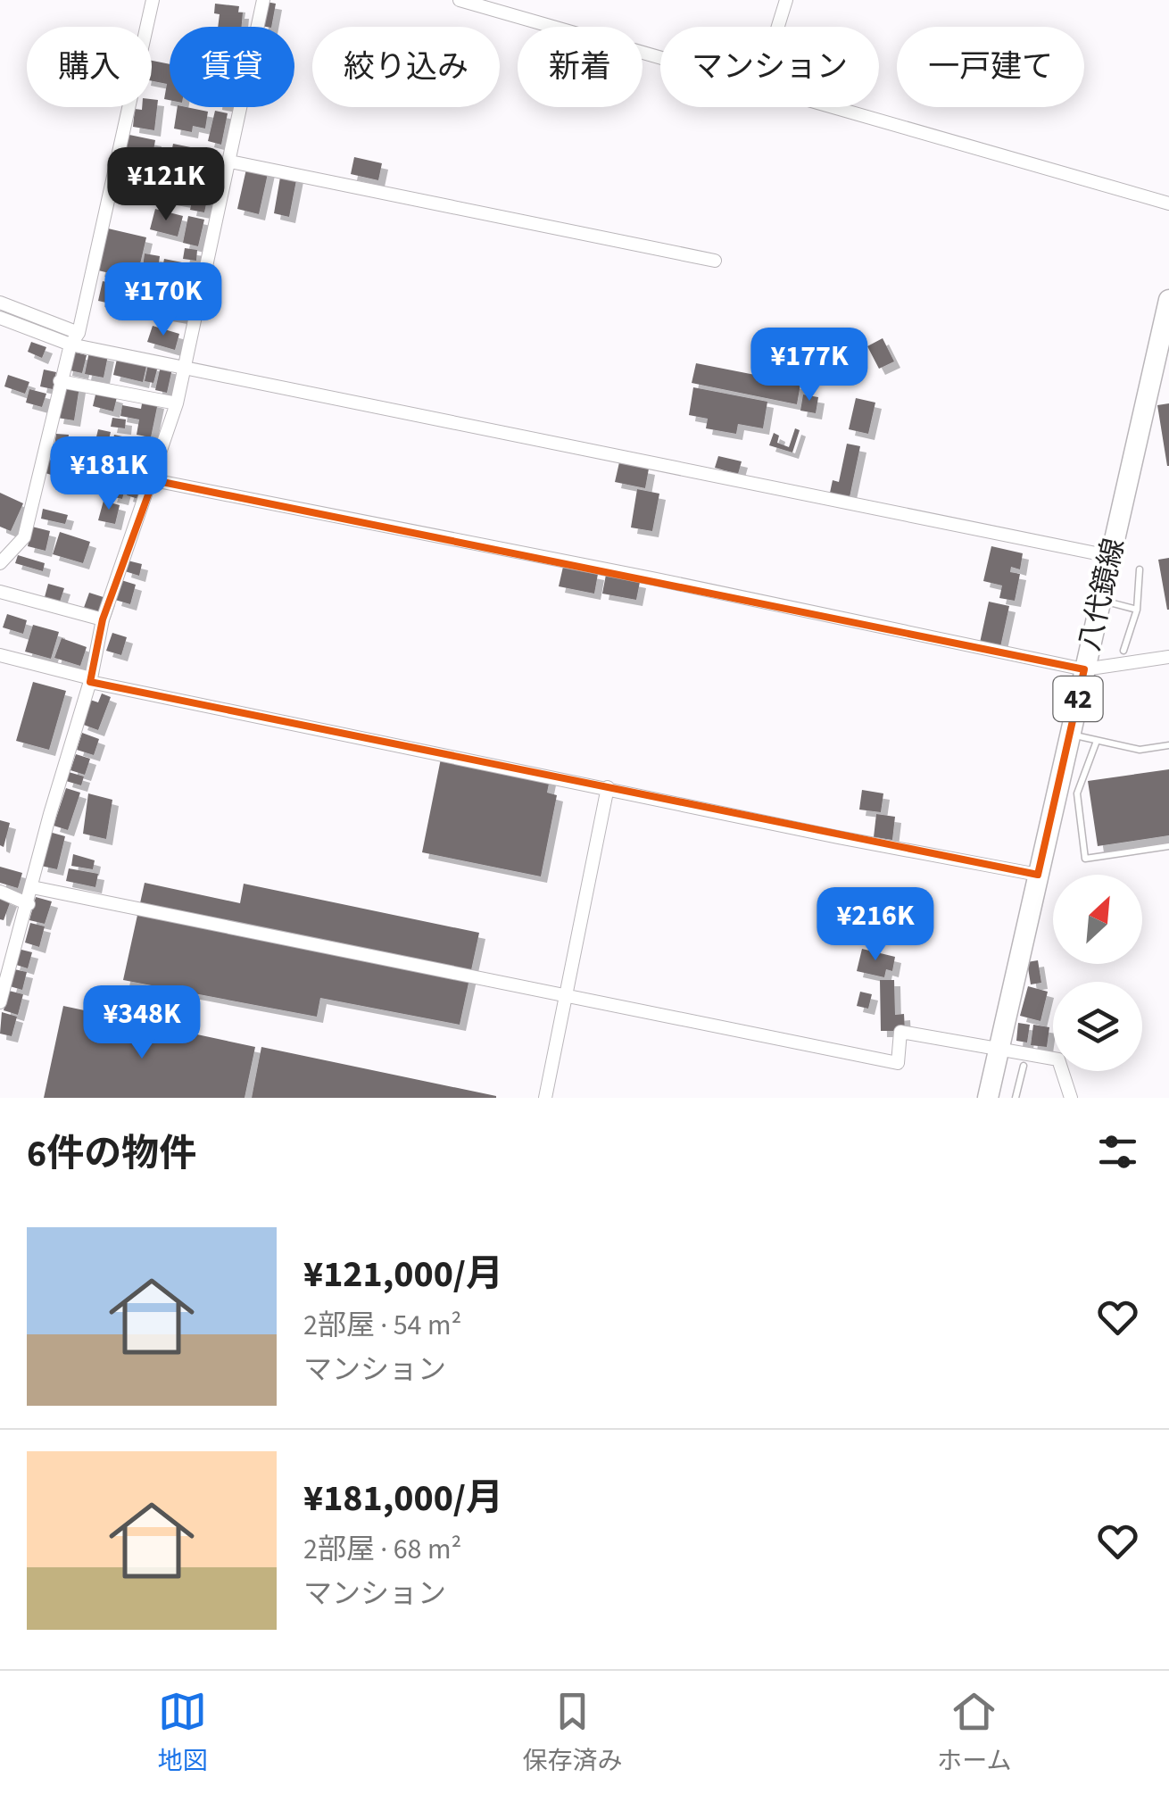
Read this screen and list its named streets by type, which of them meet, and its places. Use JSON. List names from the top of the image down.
{
  "streets": {
    "main road": ["八代鏡線", "42"]
  },
  "north": "top right",
  "page": {
    "chip": [
      "購入",
      "賃貸",
      "絞り込み",
      "新着",
      "マンション",
      "一戸建て"
    ],
    "price": [
      "¥121K",
      "¥170K",
      "¥177K",
      "¥181K",
      "¥216K",
      "¥348K"
    ],
    "heading": "6件の物件",
    "list": [
      {
        "name": "¥121,000/月",
        "note": "2部屋 · 54 m² · マンション"
      },
      {
        "name": "¥181,000/月",
        "note": "2部屋 · 68 m² · マンション"
      }
    ],
    "tabs": ["地図", "保存済み", "ホーム"]
  }
}
